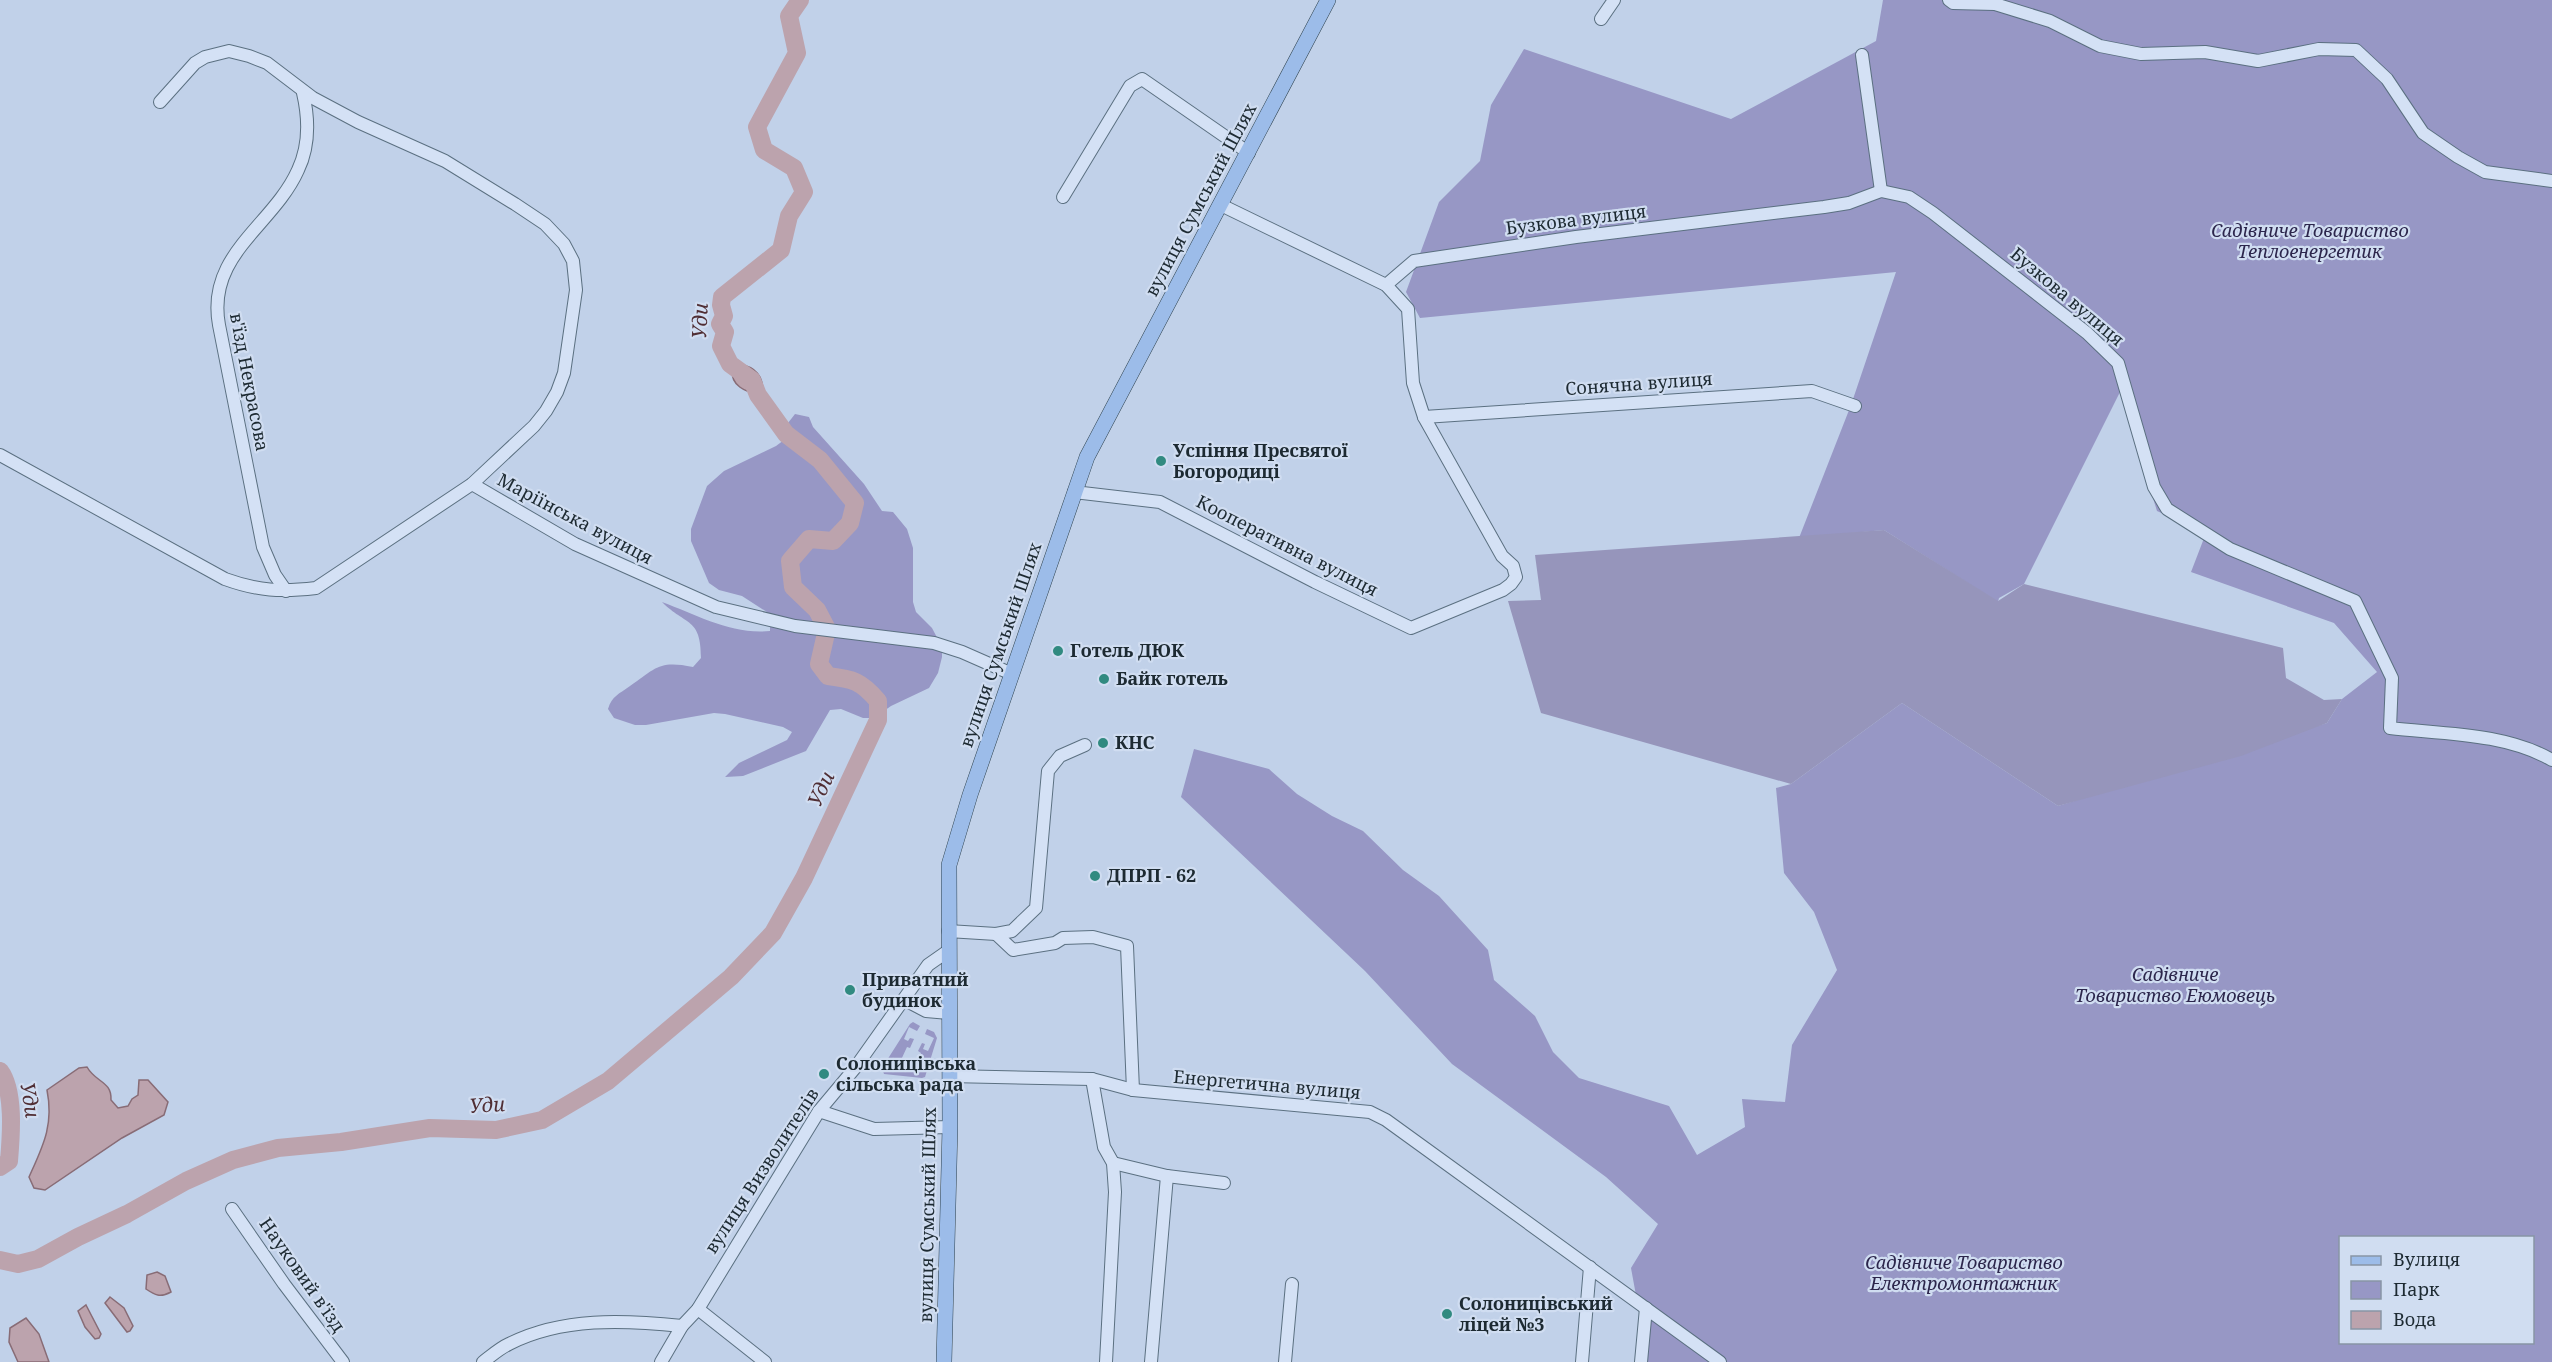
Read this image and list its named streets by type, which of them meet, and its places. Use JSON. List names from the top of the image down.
{
  "streets": {
    "main road": ["вулиця Сумський Шлях"],
    "street": [
      "Бузкова вулиця",
      "в'їзд Некрасова",
      "Сонячна вулиця",
      "Маріїнська вулиця",
      "Кооперативна вулиця",
      "Енергетична вулиця",
      "вулиця Визволителів",
      "Науковий в'їзд"
    ]
  },
  "crossings": [
    ["вулиця Сумський Шлях", "Маріїнська вулиця"],
    ["вулиця Сумський Шлях", "Кооперативна вулиця"],
    ["вулиця Сумський Шлях", "Енергетична вулиця"],
    ["вулиця Сумський Шлях", "вулиця Визволителів"],
    ["в'їзд Некрасова", "Маріїнська вулиця"],
    ["Сонячна вулиця", "Кооперативна вулиця"]
  ],
  "water": ["Уди"],
  "parks": ["Садівниче Товариство Теплоенергетик", "Садівниче Товариство Еюмовець", "Садівниче Товариство Електромонтажник"],
  "places": [
    "Успіння Пресвятої Богородиці",
    "Готель ДЮК",
    "Байк готель",
    "КНС",
    "ДПРП - 62",
    "Приватний будинок",
    "Солоницівська сільська рада",
    "Солоницівський ліцей №3"
  ],
  "legend": ["Вулиця", "Парк", "Вода"]
}
